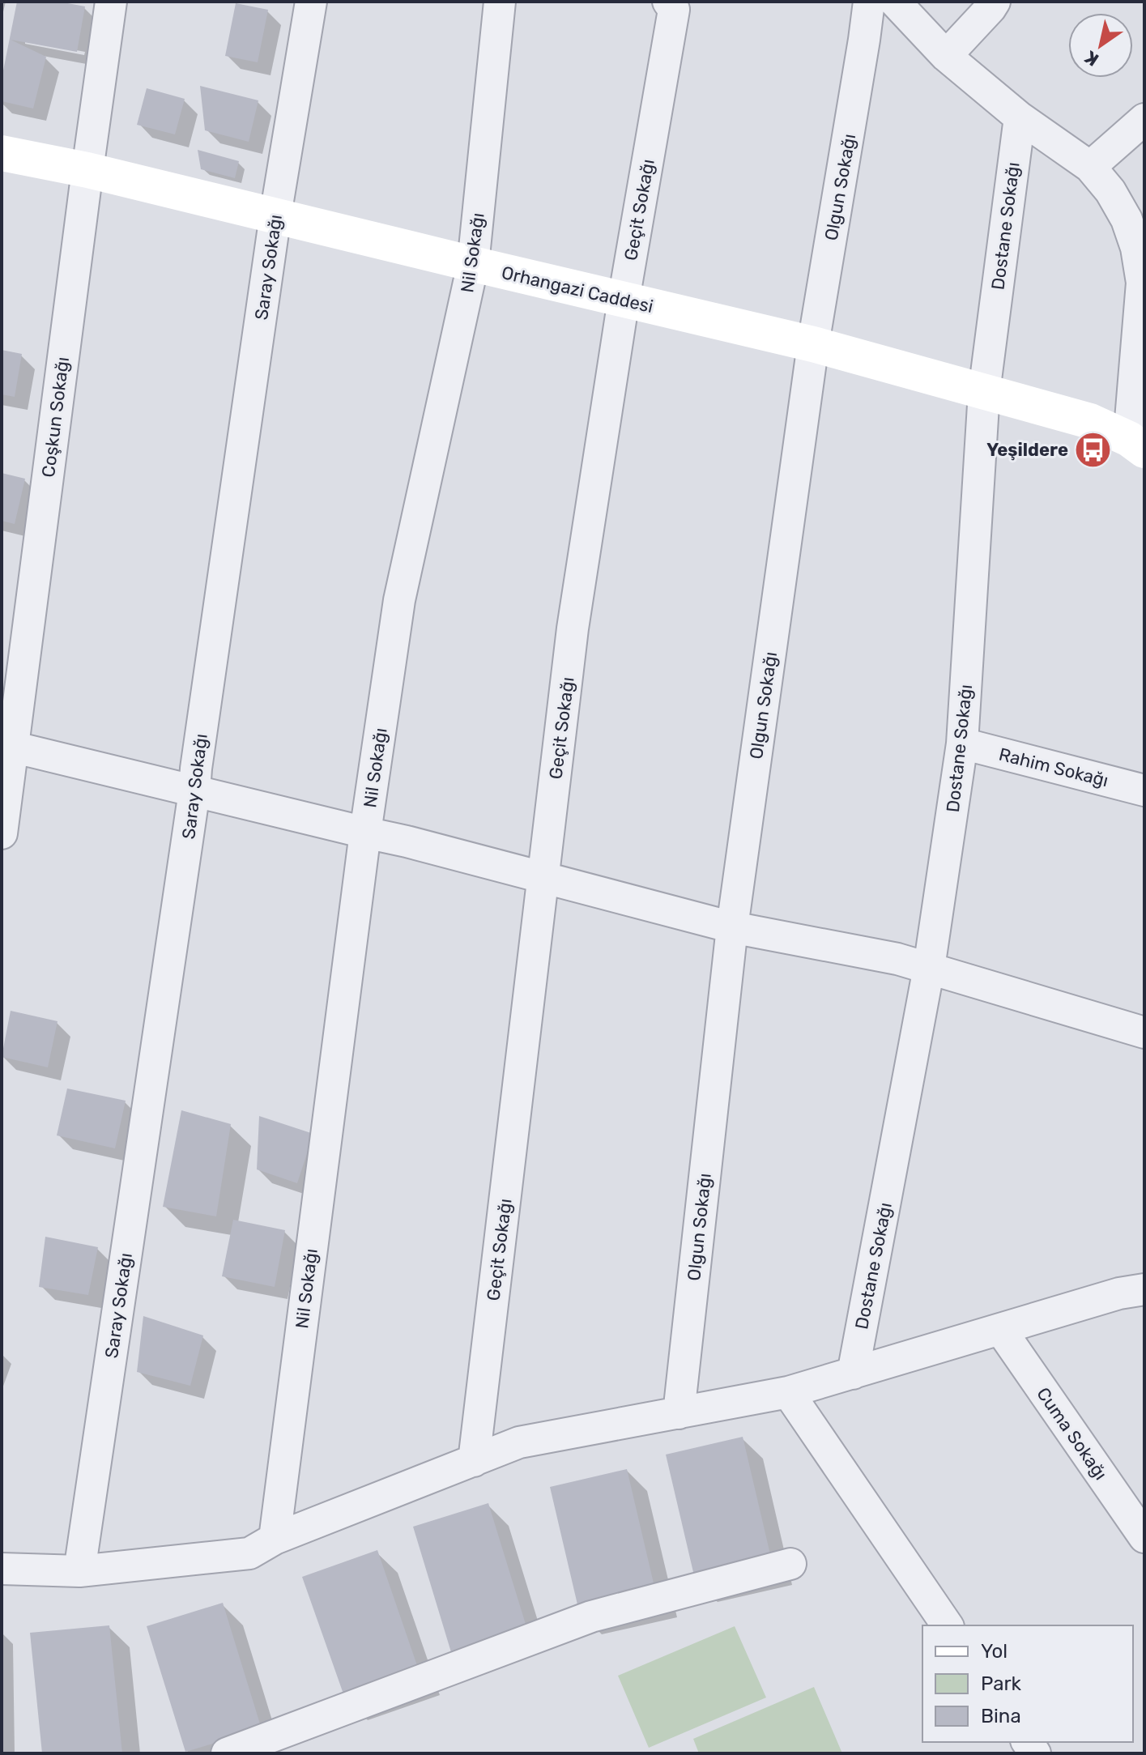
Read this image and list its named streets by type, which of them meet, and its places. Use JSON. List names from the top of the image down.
{
  "streets": {
    "street": [
      "Olgun Sokağı",
      "Geçit Sokağı",
      "Dostane Sokağı",
      "Nil Sokağı",
      "Saray Sokağı",
      "Orhangazi Caddesi",
      "Coşkun Sokağı",
      "Rahim Sokağı",
      "Cuma Sokağı"
    ]
  },
  "crossings": [
    ["Olgun Sokağı", "Orhangazi Caddesi"],
    ["Geçit Sokağı", "Orhangazi Caddesi"],
    ["Dostane Sokağı", "Orhangazi Caddesi"],
    ["Dostane Sokağı", "Rahim Sokağı"],
    ["Nil Sokağı", "Orhangazi Caddesi"],
    ["Saray Sokağı", "Orhangazi Caddesi"],
    ["Orhangazi Caddesi", "Coşkun Sokağı"]
  ],
  "places": {
    "bus stop": ["Yeşildere"]
  },
  "legend": ["Yol", "Park", "Bina"],
  "north": "bottom left"
}
